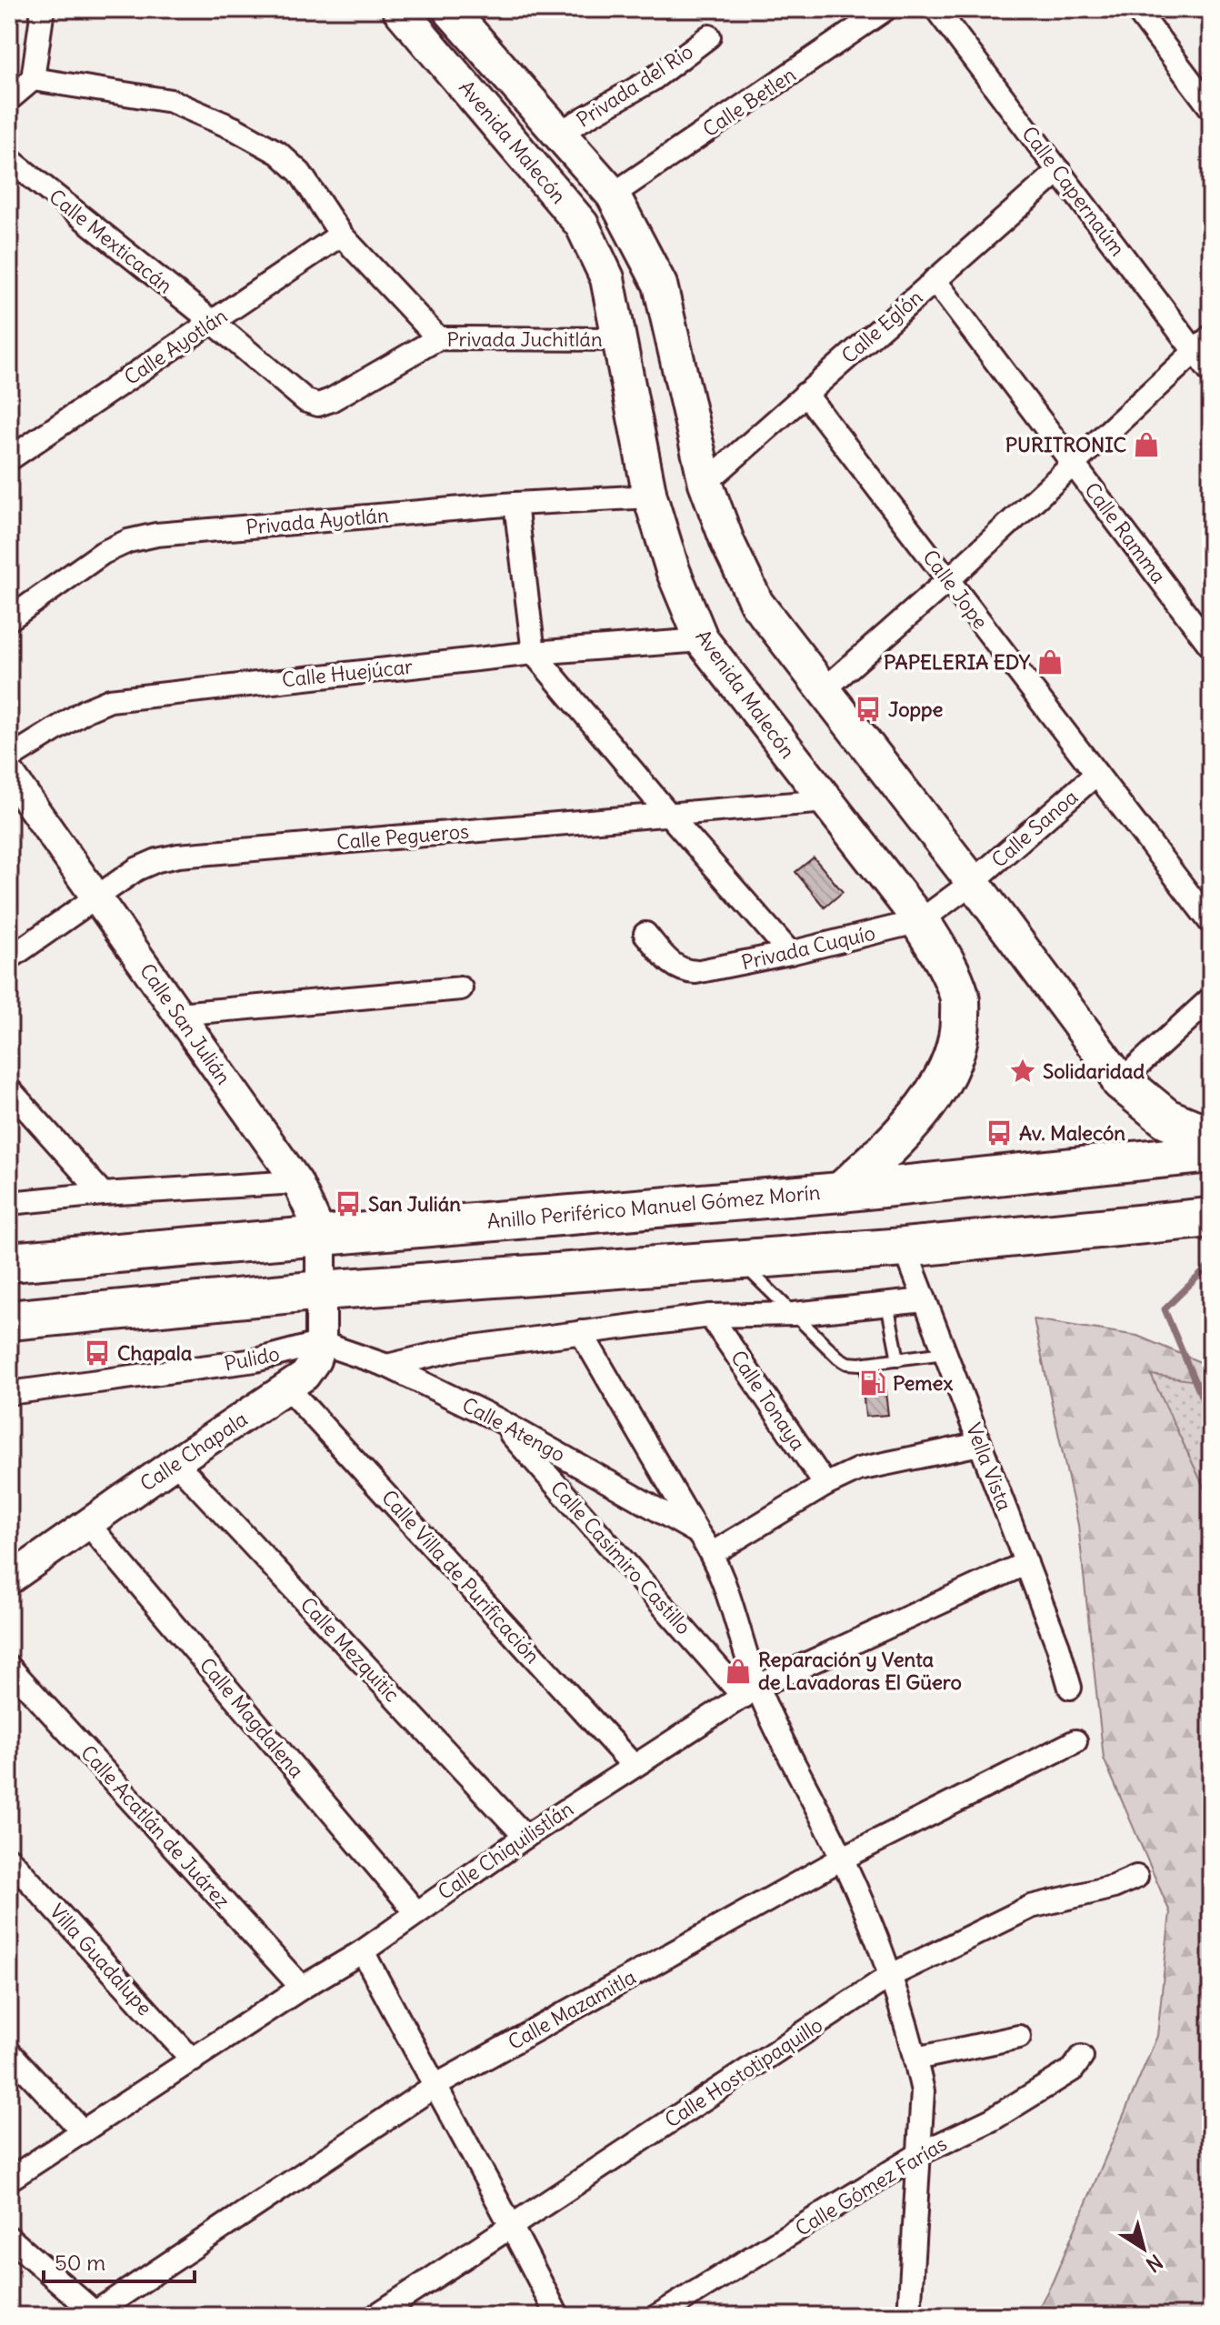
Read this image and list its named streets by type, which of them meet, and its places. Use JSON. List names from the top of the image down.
{
  "streets": {
    "highway": ["Avenida Malecón", "Anillo Periférico Manuel Gómez Morín"],
    "street": [
      "Privada del Río",
      "Calle Betlen",
      "Calle Capernaúm",
      "Calle Mexticacán",
      "Calle Eglón",
      "Privada Juchitlán",
      "Calle Ayotlán",
      "Privada Ayotlán",
      "Calle Ramma",
      "Calle Jope",
      "Calle Huejúcar",
      "Calle Sanoa",
      "Calle Pegueros",
      "Privada Cuquío",
      "Calle San Julián",
      "Pulido",
      "Calle Tonaya",
      "Calle Atengo",
      "Calle Chapala",
      "Vella Vista",
      "Calle Casimiro Castillo",
      "Calle Villa de Purificación",
      "Calle Mezquitic",
      "Calle Magdalena",
      "Calle Acatlán de Juárez",
      "Calle Chiquilistlán",
      "Villa Guadalupe",
      "Calle Mazamitla",
      "Calle Hostotipaquillo",
      "Calle Gómez Farías"
    ]
  },
  "crossings": [
    ["Privada del Río", "Avenida Malecón"],
    ["Calle Betlen", "Avenida Malecón"],
    ["Avenida Malecón", "Calle Eglón"],
    ["Avenida Malecón", "Privada Juchitlán"],
    ["Avenida Malecón", "Privada Ayotlán"],
    ["Avenida Malecón", "Calle Huejúcar"],
    ["Avenida Malecón", "Calle Sanoa"],
    ["Avenida Malecón", "Calle Pegueros"],
    ["Avenida Malecón", "Privada Cuquío"],
    ["Avenida Malecón", "Anillo Periférico Manuel Gómez Morín"],
    ["Calle Capernaúm", "Calle Eglón"],
    ["Calle Mexticacán", "Privada Juchitlán"],
    ["Calle Mexticacán", "Calle Ayotlán"],
    ["Calle Eglón", "Calle Ramma"],
    ["Calle Eglón", "Calle Jope"],
    ["Privada Juchitlán", "Calle Ayotlán"],
    ["Calle Jope", "Calle Sanoa"],
    ["Calle Sanoa", "Privada Cuquío"],
    ["Calle Pegueros", "Calle San Julián"],
    ["Calle San Julián", "Anillo Periférico Manuel Gómez Morín"],
    ["Calle San Julián", "Calle Chapala"],
    ["Pulido", "Calle Atengo"],
    ["Pulido", "Calle Chapala"],
    ["Calle Atengo", "Calle Chapala"],
    ["Calle Atengo", "Calle Casimiro Castillo"],
    ["Calle Chapala", "Calle Villa de Purificación"],
    ["Calle Chapala", "Calle Mezquitic"],
    ["Calle Chapala", "Calle Magdalena"],
    ["Vella Vista", "Calle Chiquilistlán"],
    ["Calle Casimiro Castillo", "Calle Chiquilistlán"],
    ["Calle Villa de Purificación", "Calle Chiquilistlán"],
    ["Calle Mezquitic", "Calle Chiquilistlán"],
    ["Calle Magdalena", "Calle Chiquilistlán"],
    ["Calle Acatlán de Juárez", "Calle Chiquilistlán"],
    ["Calle Chiquilistlán", "Villa Guadalupe"]
  ],
  "places": {
    "shop": ["PURITRONIC", "PAPELERIA EDY", "Reparación y Venta de Lavadoras El Güero"],
    "bus stop": [
      "Joppe",
      "Av. Malecón",
      "San Julián",
      "Chapala"
    ],
    "place": ["Solidaridad"],
    "fuel station": ["Pemex"]
  },
  "scale_bar": "50 m",
  "north": "bottom right"
}
